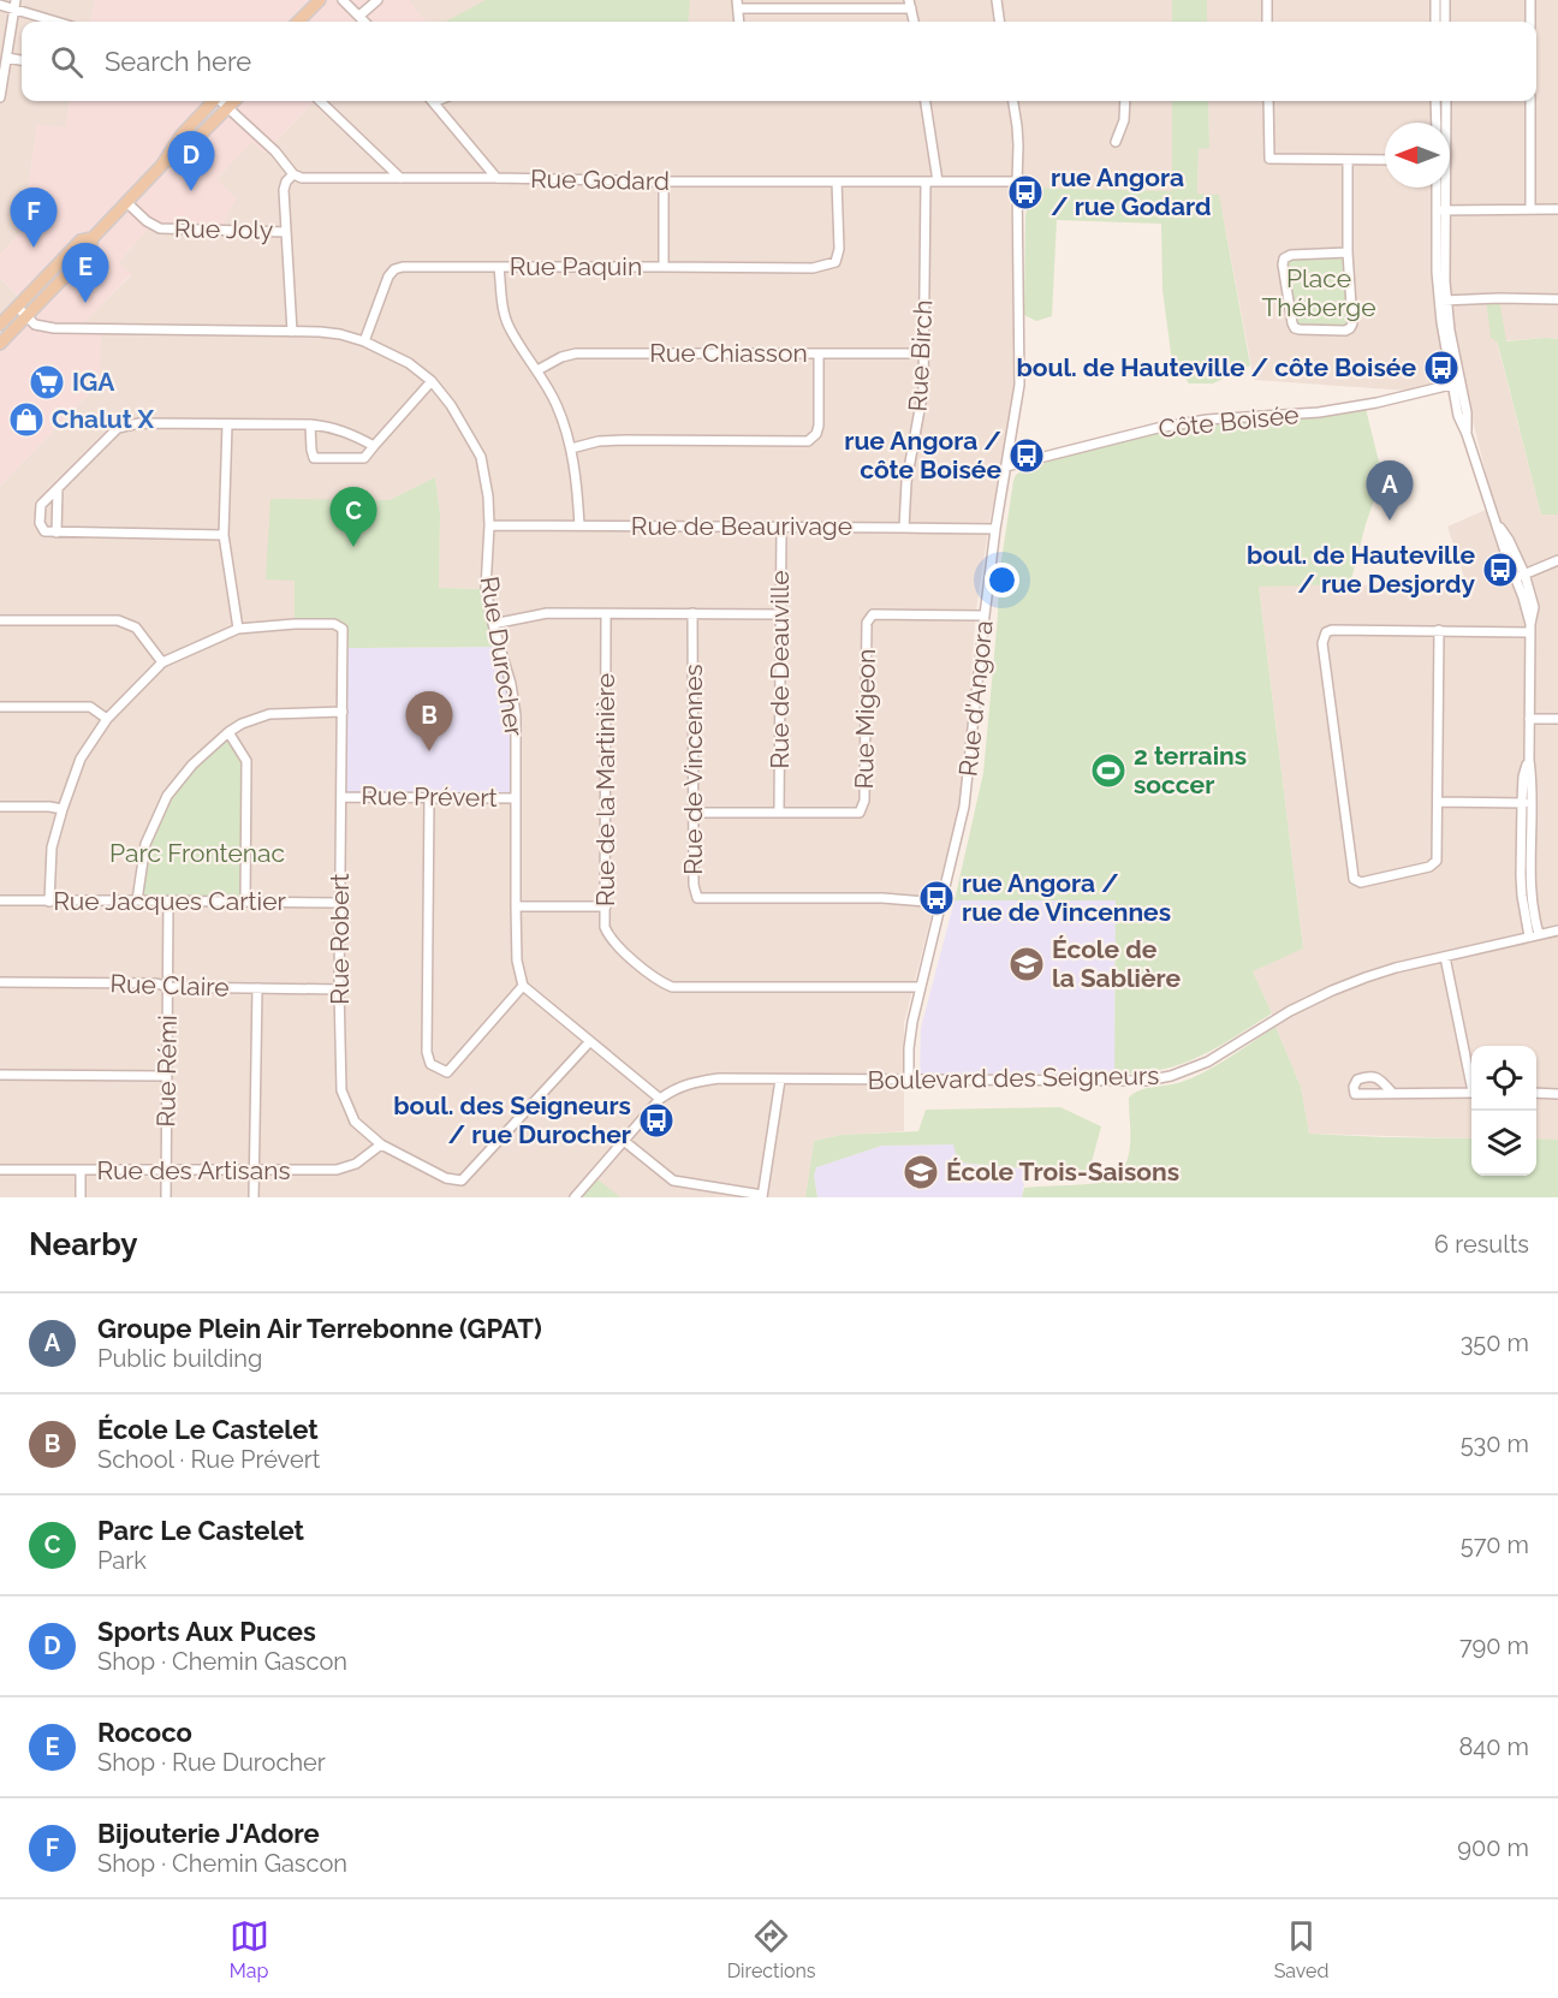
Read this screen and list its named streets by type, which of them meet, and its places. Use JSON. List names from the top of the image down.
{
  "streets": {
    "street": [
      "Rue Godard",
      "Rue Joly",
      "Rue Paquin",
      "Rue Chiasson",
      "Rue Birch",
      "Côte Boisée",
      "Rue de Beaurivage",
      "Rue Durocher",
      "Rue de Deauville",
      "Rue d'Angora",
      "Rue Migeon",
      "Rue de Vincennes",
      "Rue de la Martinière",
      "Rue Prévert",
      "Rue Jacques Cartier",
      "Rue Robert",
      "Rue Claire",
      "Rue Rémi",
      "Boulevard des Seigneurs",
      "Rue des Artisans"
    ]
  },
  "crossings": [
    ["Rue Godard", "Rue Paquin"],
    ["Rue Godard", "Rue Birch"],
    ["Rue Godard", "Rue d'Angora"],
    ["Rue Paquin", "Rue Durocher"],
    ["Rue Chiasson", "Rue Birch"],
    ["Rue Birch", "Rue de Beaurivage"],
    ["Côte Boisée", "Rue d'Angora"],
    ["Rue de Beaurivage", "Rue Durocher"],
    ["Rue de Beaurivage", "Rue de Deauville"],
    ["Rue de Beaurivage", "Rue d'Angora"],
    ["Rue Durocher", "Rue Prévert"],
    ["Rue de Deauville", "Rue Migeon"],
    ["Rue d'Angora", "Rue Migeon"],
    ["Rue d'Angora", "Rue de Vincennes"],
    ["Rue d'Angora", "Rue de la Martinière"],
    ["Rue d'Angora", "Boulevard des Seigneurs"],
    ["Rue Migeon", "Rue de Vincennes"],
    ["Rue Prévert", "Rue Robert"],
    ["Rue Jacques Cartier", "Rue Robert"],
    ["Rue Jacques Cartier", "Rue Rémi"],
    ["Rue Robert", "Rue Claire"],
    ["Rue Robert", "Rue des Artisans"],
    ["Rue Claire", "Rue Rémi"],
    ["Rue Rémi", "Rue des Artisans"]
  ],
  "parks": ["Place Théberge", "Parc Frontenac"],
  "places": {
    "bus stop": [
      "rue Angora / rue Godard",
      "boul. de Hauteville / côte Boisée",
      "rue Angora / côte Boisée",
      "boul. de Hauteville / rue Desjordy",
      "rue Angora / rue de Vincennes",
      "boul. des Seigneurs / rue Durocher"
    ],
    "supermarket": ["IGA"],
    "shop": ["Chalut X"],
    "sports": ["2 terrains soccer"],
    "school or university": ["École de la Sablière", "École Trois-Saisons"]
  },
  "north": "left",
  "page": {
    "search": "Search here",
    "pins": [
      "D",
      "F",
      "E",
      "A",
      "C",
      "B"
    ],
    "heading": ["Nearby", "6 results"],
    "list": [
      {
        "mark": "A",
        "name": "Groupe Plein Air Terrebonne (GPAT)",
        "note": "Public building",
        "value": "350 m"
      },
      {
        "mark": "B",
        "name": "École Le Castelet",
        "note": "School · Rue Prévert",
        "value": "530 m"
      },
      {
        "mark": "C",
        "name": "Parc Le Castelet",
        "note": "Park",
        "value": "570 m"
      },
      {
        "mark": "D",
        "name": "Sports Aux Puces",
        "note": "Shop · Chemin Gascon",
        "value": "790 m"
      },
      {
        "mark": "E",
        "name": "Rococo",
        "note": "Shop · Rue Durocher",
        "value": "840 m"
      },
      {
        "mark": "F",
        "name": "Bijouterie J'Adore",
        "note": "Shop · Chemin Gascon",
        "value": "900 m"
      }
    ],
    "nav": ["Map", "Directions", "Saved"]
  }
}
